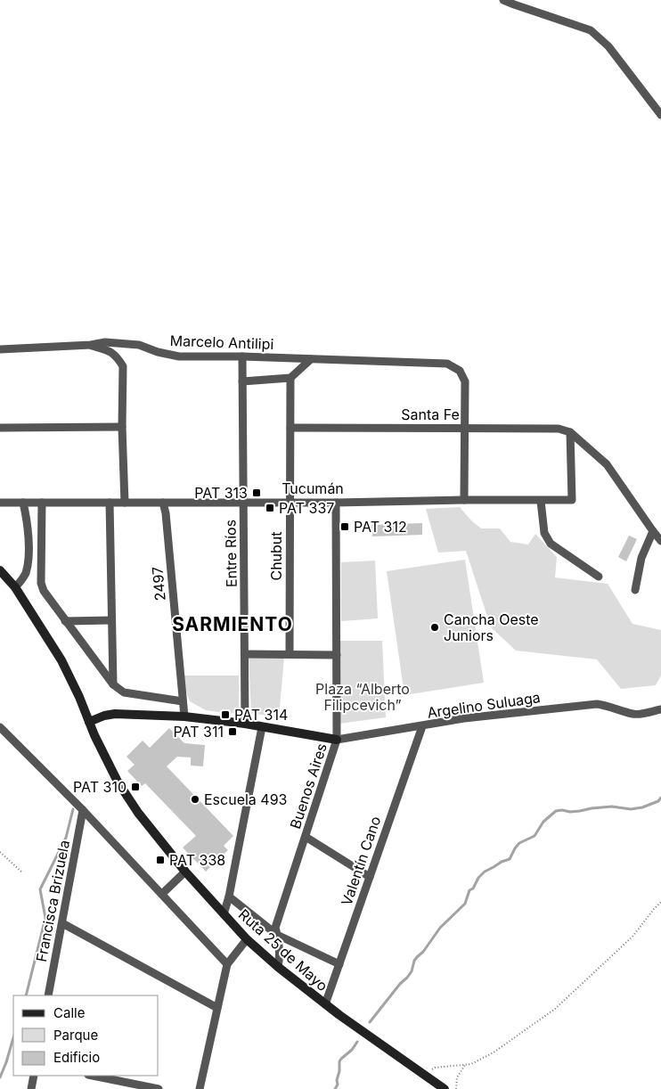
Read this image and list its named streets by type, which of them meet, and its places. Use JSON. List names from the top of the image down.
{
  "streets": {
    "main road": ["Argelino Suluaga", "Ruta 25 de Mayo"],
    "street": [
      "Marcelo Antilipi",
      "Santa Fe",
      "Tucumán",
      "Entre Ríos",
      "Chubut",
      "2497",
      "Buenos Aires",
      "Valentín Cano",
      "Francisca Brizuela"
    ]
  },
  "crossings": [
    ["Marcelo Antilipi", "Santa Fe"],
    ["Marcelo Antilipi", "Entre Ríos"],
    ["Santa Fe", "Tucumán"],
    ["Santa Fe", "Chubut"],
    ["Tucumán", "Entre Ríos"],
    ["Tucumán", "Chubut"],
    ["Tucumán", "2497"],
    ["Tucumán", "Buenos Aires"],
    ["Entre Ríos", "Argelino Suluaga"],
    ["2497", "Argelino Suluaga"],
    ["Argelino Suluaga", "Buenos Aires"],
    ["Argelino Suluaga", "Valentín Cano"],
    ["Argelino Suluaga", "Ruta 25 de Mayo"],
    ["Buenos Aires", "Ruta 25 de Mayo"],
    ["Valentín Cano", "Ruta 25 de Mayo"]
  ],
  "districts": ["SARMIENTO"],
  "parks": ["Plaza “Alberto Filipcevich”"],
  "places": {
    "transit": [
      "PAT 313",
      "PAT 337",
      "PAT 312",
      "PAT 314",
      "PAT 311",
      "PAT 310",
      "PAT 338"
    ],
    "other": ["Cancha Oeste Juniors", "Escuela 493"]
  },
  "legend": ["Calle", "Parque", "Edificio"]
}
